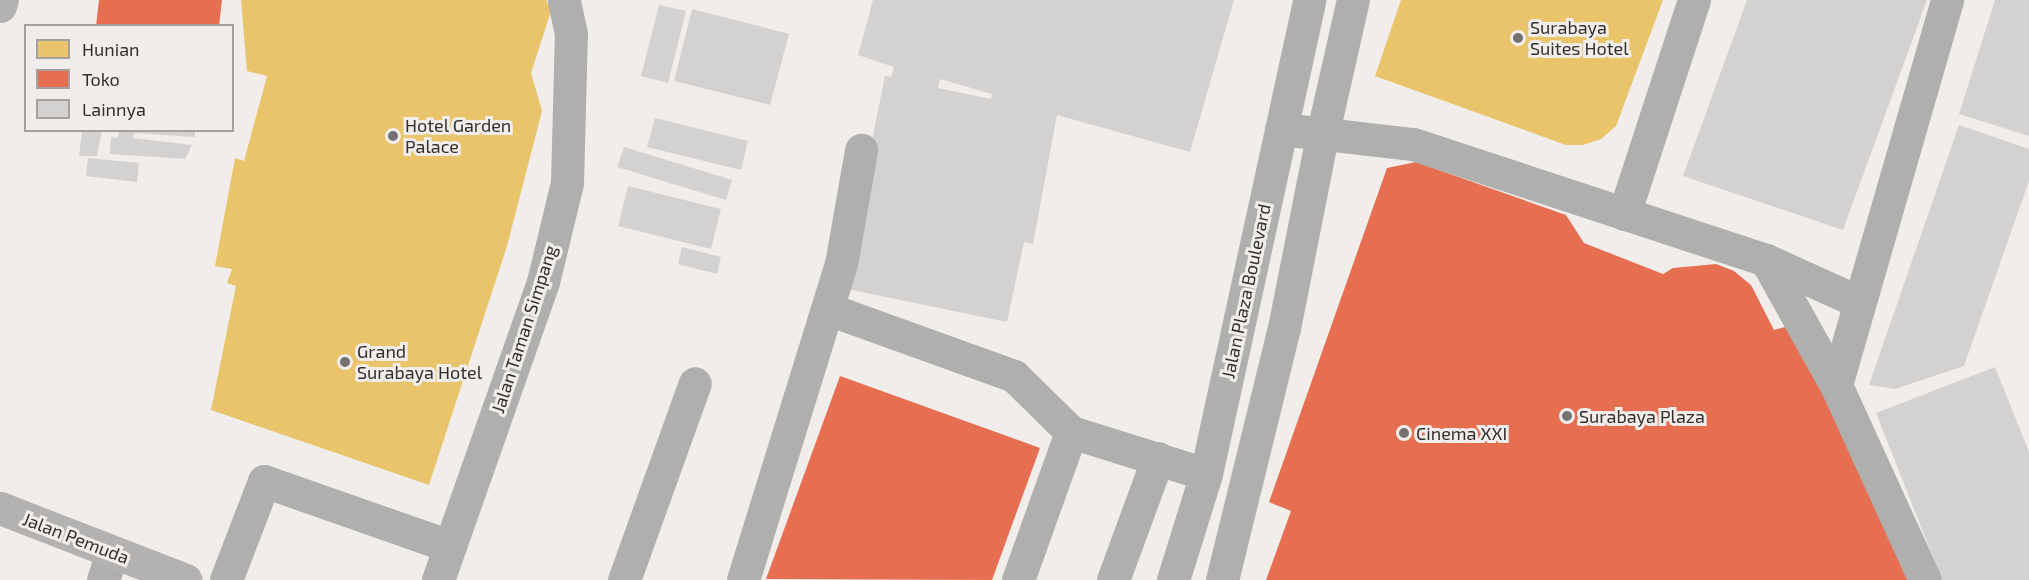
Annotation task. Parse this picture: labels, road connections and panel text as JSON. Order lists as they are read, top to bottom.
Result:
{
  "streets": {
    "main road": ["Jalan Pemuda"],
    "street": ["Jalan Plaza Boulevard", "Jalan Taman Simpang"]
  },
  "places": [
    "Surabaya Suites Hotel",
    "Hotel Garden Palace",
    "Grand Surabaya Hotel",
    "Surabaya Plaza",
    "Cinema XXI"
  ],
  "legend": ["Hunian", "Toko", "Lainnya"]
}
